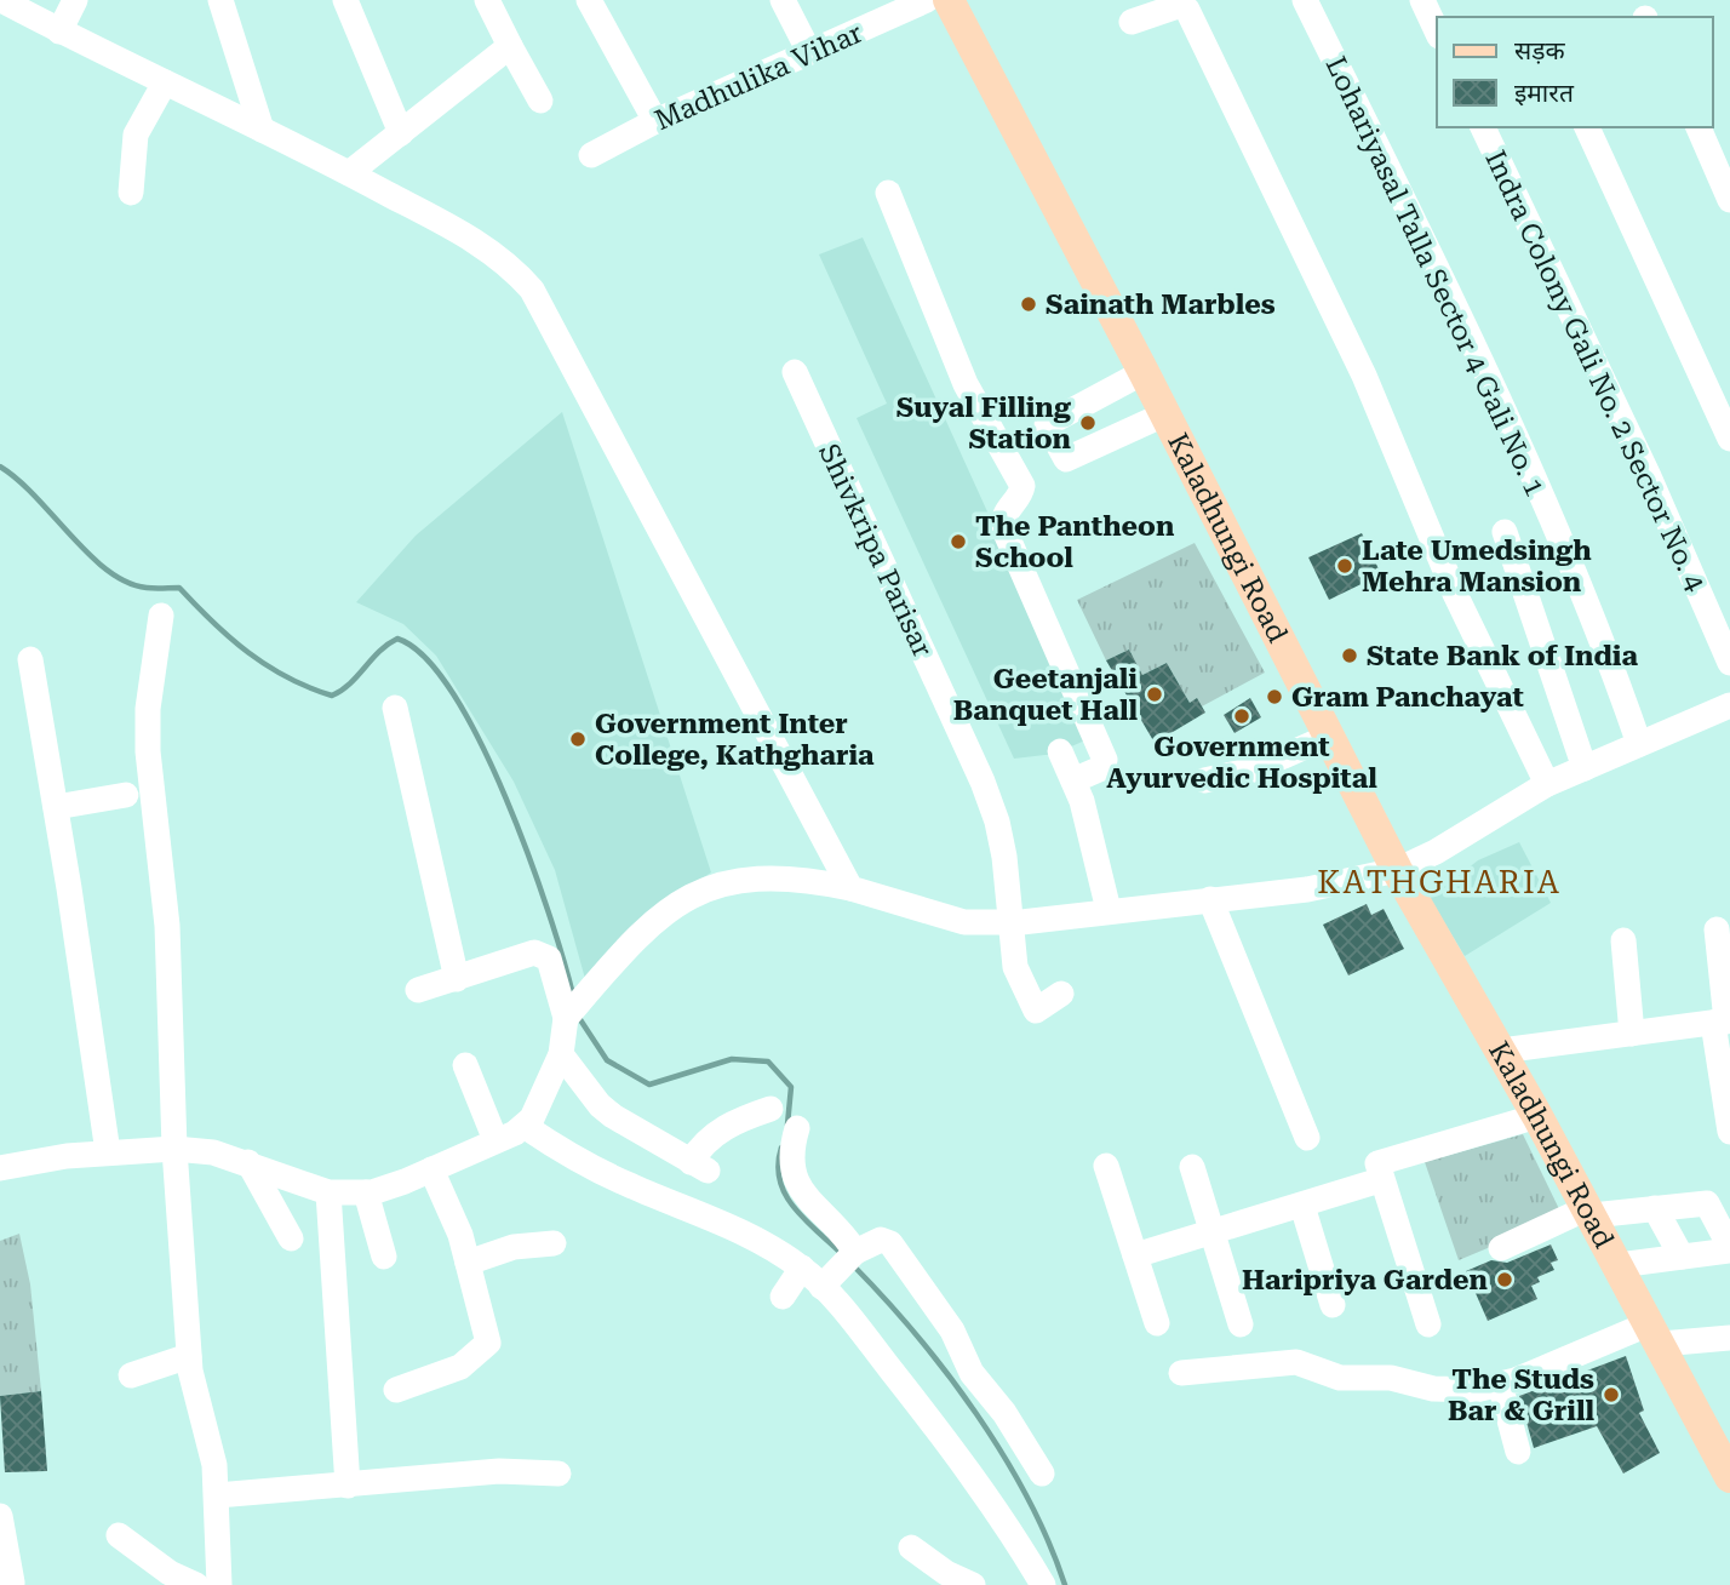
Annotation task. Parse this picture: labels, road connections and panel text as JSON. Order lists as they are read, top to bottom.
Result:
{
  "streets": {
    "main road": ["Kaladhungi Road"],
    "street": [
      "Madhulika Vihar",
      "Lohariyasal Talla Sector 4 Gali No. 1",
      "Indra Colony Gali No. 2 Sector No. 4",
      "Shivkripa Parisar"
    ]
  },
  "districts": ["KATHGHARIA"],
  "places": [
    "Sainath Marbles",
    "Suyal Filling Station",
    "The Pantheon School",
    "Late Umedsingh Mehra Mansion",
    "State Bank of India",
    "Geetanjali Banquet Hall",
    "Gram Panchayat",
    "Government Ayurvedic Hospital",
    "Government Inter College, Kathgharia",
    "Haripriya Garden",
    "The Studs Bar & Grill"
  ],
  "legend": ["सड़क", "इमारत"]
}
